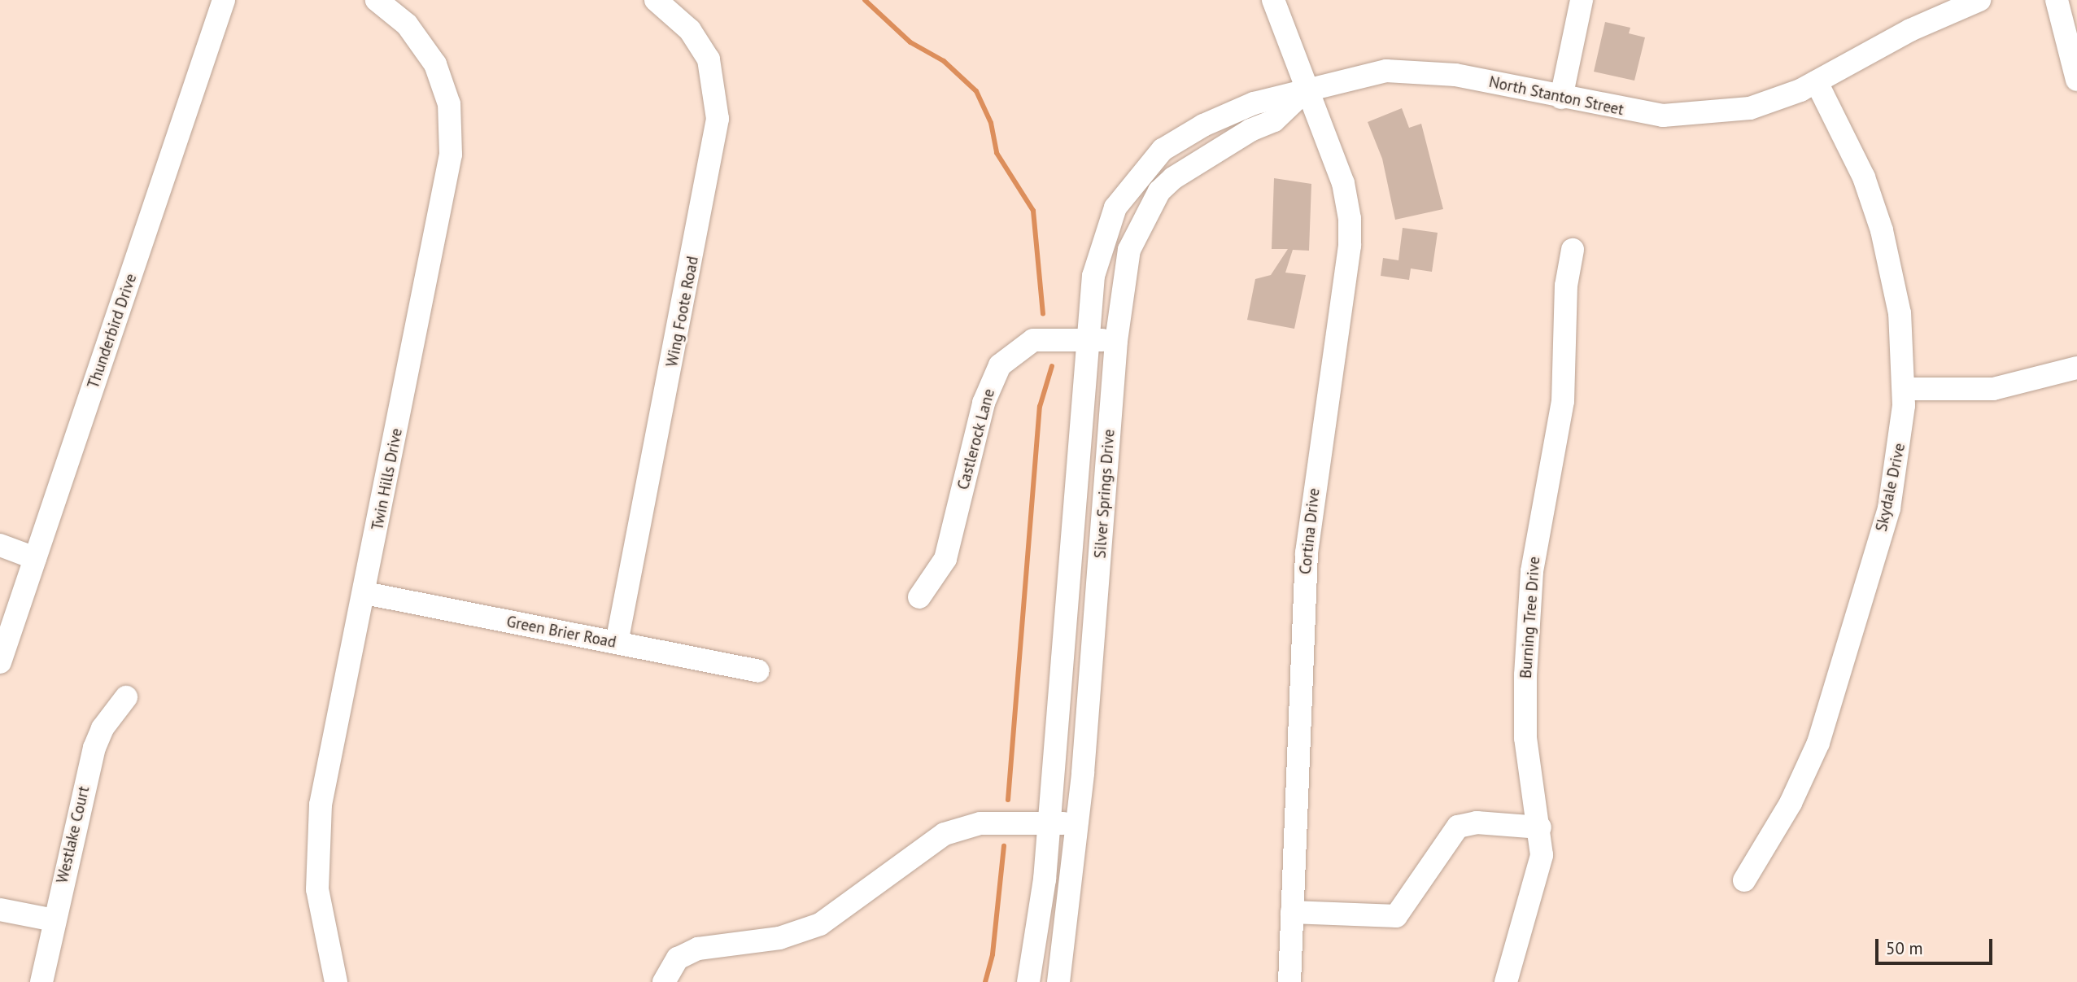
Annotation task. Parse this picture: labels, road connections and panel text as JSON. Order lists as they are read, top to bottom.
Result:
{
  "streets": {
    "street": [
      "North Stanton Street",
      "Wing Foote Road",
      "Thunderbird Drive",
      "Castlerock Lane",
      "Twin Hills Drive",
      "Skydale Drive",
      "Silver Springs Drive",
      "Cortina Drive",
      "Burning Tree Drive",
      "Green Brier Road",
      "Westlake Court"
    ]
  },
  "crossings": [
    ["North Stanton Street", "Skydale Drive"],
    ["North Stanton Street", "Silver Springs Drive"],
    ["North Stanton Street", "Cortina Drive"],
    ["Wing Foote Road", "Green Brier Road"],
    ["Castlerock Lane", "Silver Springs Drive"],
    ["Twin Hills Drive", "Green Brier Road"],
    ["Silver Springs Drive", "Cortina Drive"]
  ],
  "scale_bar": "50 m"
}
